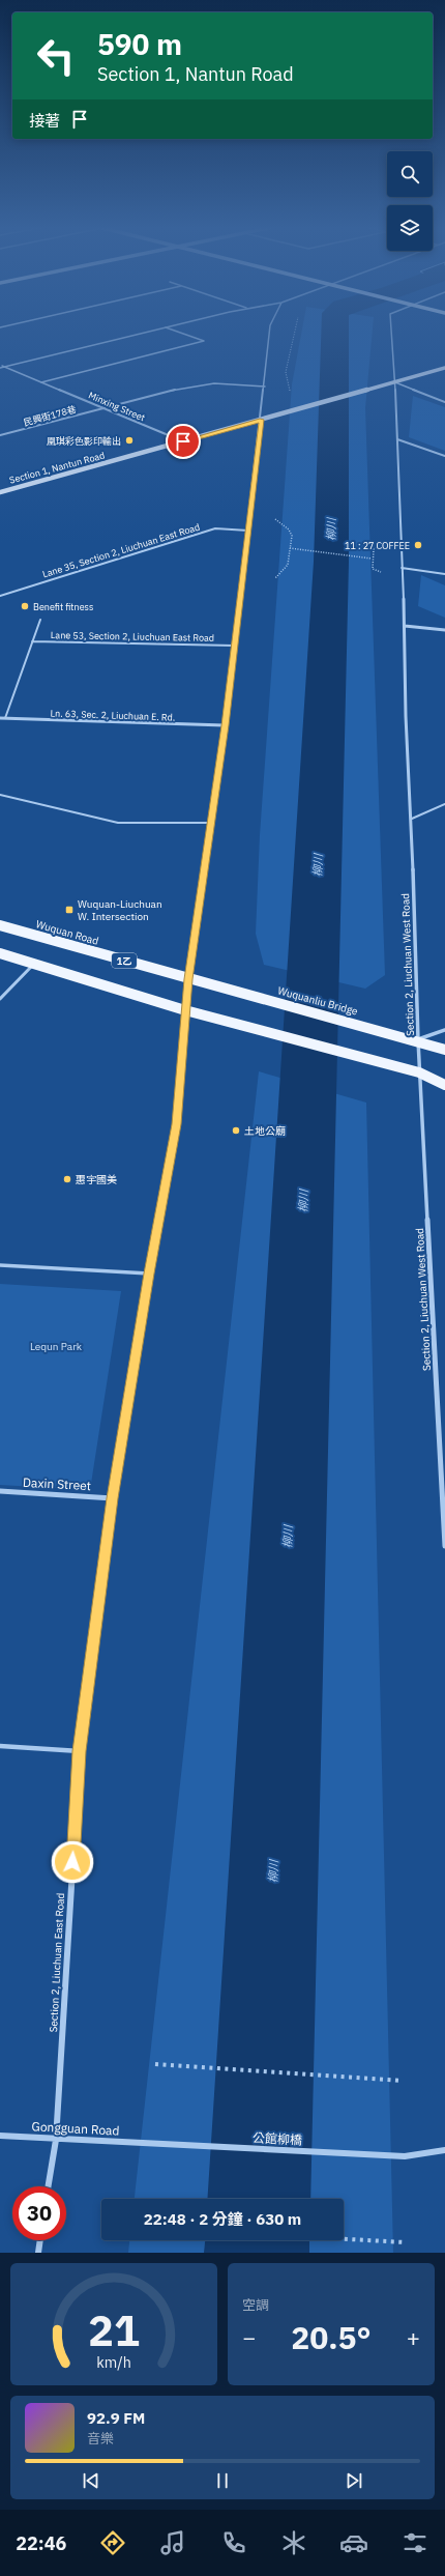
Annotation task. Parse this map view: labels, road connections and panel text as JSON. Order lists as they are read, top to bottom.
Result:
{
  "streets": {
    "main road": ["Wuquan Road", "1乙", "Wuquanliu Bridge"],
    "street": [
      "Minxing Street",
      "民興街178巷",
      "Section 1, Nantun Road",
      "Lane 35, Section 2, Liuchuan East Road",
      "Ln. 63, Sec. 2, Liuchuan E. Rd.",
      "Section 2, Liuchuan West Road",
      "Daxin Street",
      "Section 2, Liuchuan East Road",
      "Gongguan Road",
      "公館柳橋"
    ],
    "lane": ["Lane 53, Section 2, Liuchuan East Road"]
  },
  "crossings": [
    ["Minxing Street", "民興街178巷"],
    ["Minxing Street", "Section 1, Nantun Road"],
    ["民興街178巷", "Section 2, Liuchuan East Road"],
    ["Section 1, Nantun Road", "Section 2, Liuchuan West Road"],
    ["Section 1, Nantun Road", "Section 2, Liuchuan East Road"],
    ["Lane 35, Section 2, Liuchuan East Road", "Section 2, Liuchuan East Road"],
    ["Lane 53, Section 2, Liuchuan East Road", "Section 2, Liuchuan East Road"],
    ["Ln. 63, Sec. 2, Liuchuan E. Rd.", "Section 2, Liuchuan East Road"],
    ["Wuquan Road", "Wuquanliu Bridge"],
    ["Wuquan Road", "Section 2, Liuchuan East Road"],
    ["1乙", "Section 2, Liuchuan West Road"],
    ["1乙", "Wuquanliu Bridge"],
    ["Section 2, Liuchuan West Road", "Wuquanliu Bridge"],
    ["Daxin Street", "Section 2, Liuchuan East Road"],
    ["Section 2, Liuchuan East Road", "Gongguan Road"],
    ["Gongguan Road", "公館柳橋"]
  ],
  "water": ["柳川"],
  "parks": ["Lequn Park"],
  "places": {
    "other": [
      "凰琪彩色影印輸出",
      "11 : 27 COFFEE",
      "Benefit fitness",
      "土地公廟",
      "惠宇國美"
    ],
    "transit": ["Wuquan-Liuchuan W. Intersection"]
  },
  "page": {
    "turn": ["590 m", "Section 1, Nantun Road"],
    "then": "接著",
    "limit": "30",
    "trip": "22:48 · 2 分鐘 · 630 m",
    "tile": "空調",
    "heat": ["−", "20.5°", "+"],
    "song": ["92.9 FM", "音樂"],
    "tabs": "22:46",
    "gauge": ["21", "km/h"]
  }
}
